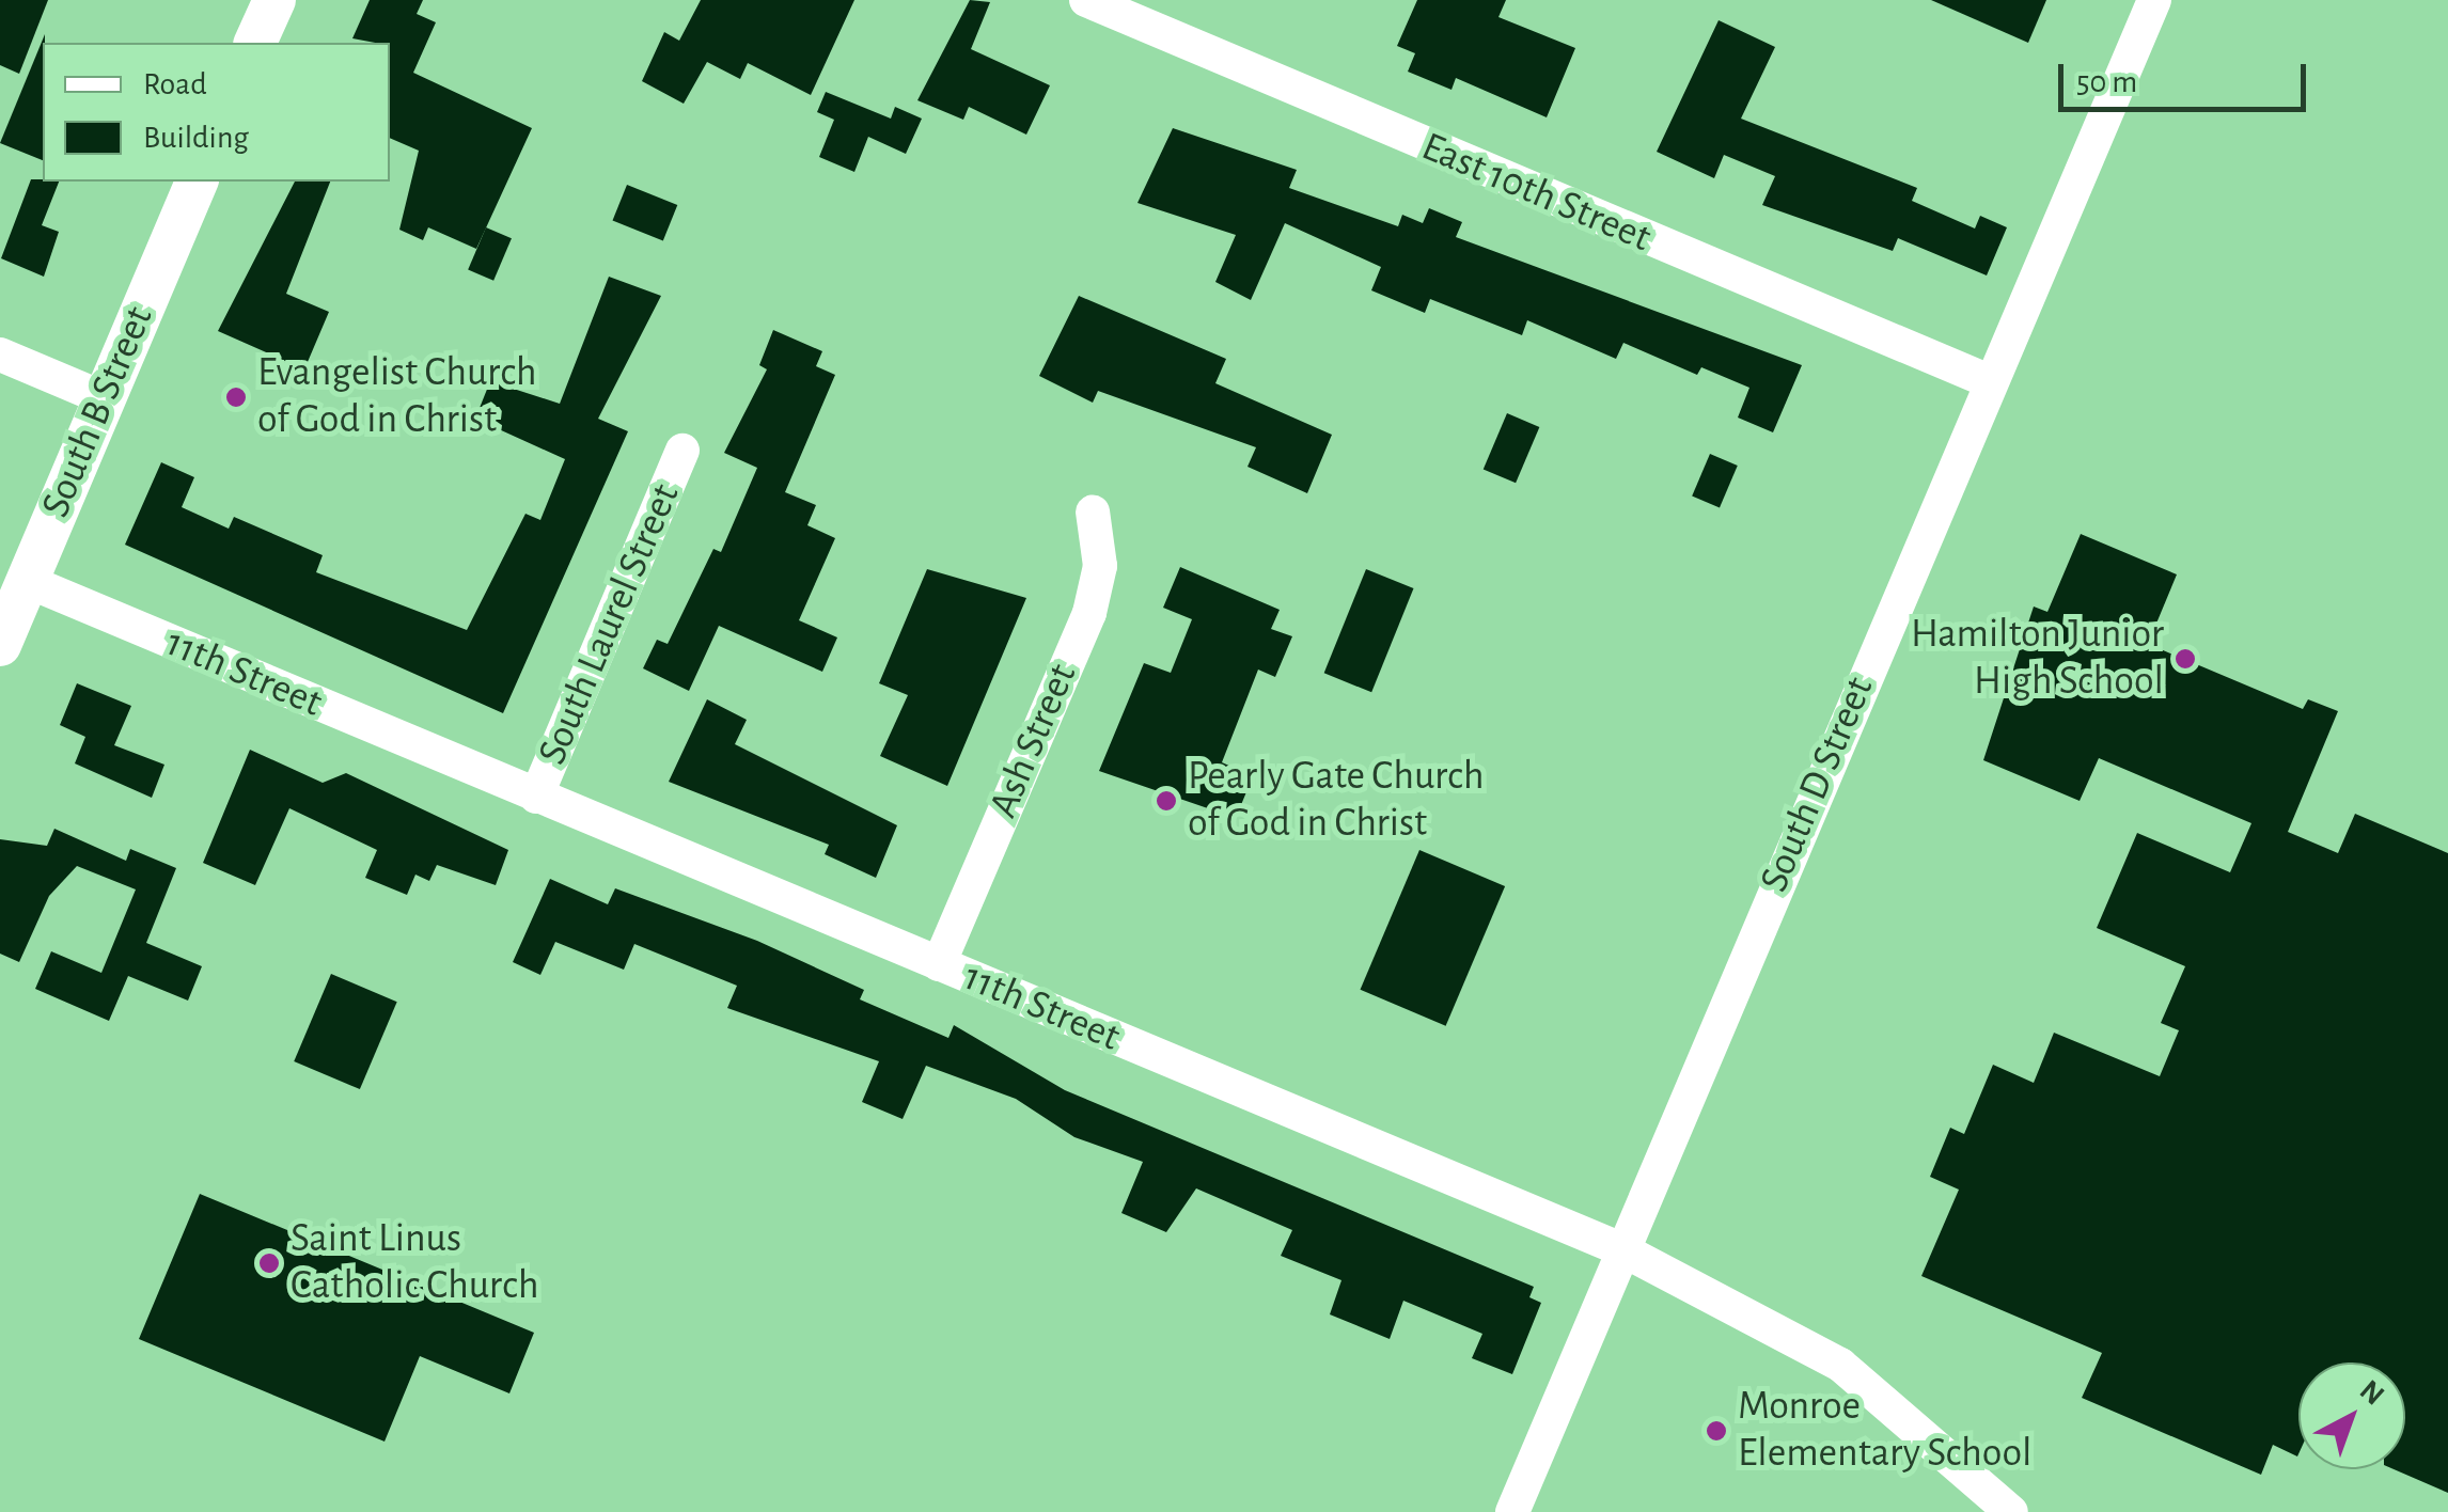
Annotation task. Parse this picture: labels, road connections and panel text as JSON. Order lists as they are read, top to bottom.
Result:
{
  "streets": {
    "street": [
      "East 10th Street",
      "South B Street",
      "South Laurel Street",
      "11th Street",
      "Ash Street",
      "South D Street"
    ]
  },
  "crossings": [
    ["East 10th Street", "South D Street"],
    ["South B Street", "11th Street"],
    ["South Laurel Street", "11th Street"],
    ["11th Street", "Ash Street"],
    ["11th Street", "South D Street"]
  ],
  "places": [
    "Evangelist Church of God in Christ",
    "Hamilton Junior High School",
    "Pearly Gate Church of God in Christ",
    "Saint Linus Catholic Church",
    "Monroe Elementary School"
  ],
  "legend": ["Road", "Building"],
  "scale_bar": "50 m",
  "north": "top right"
}
